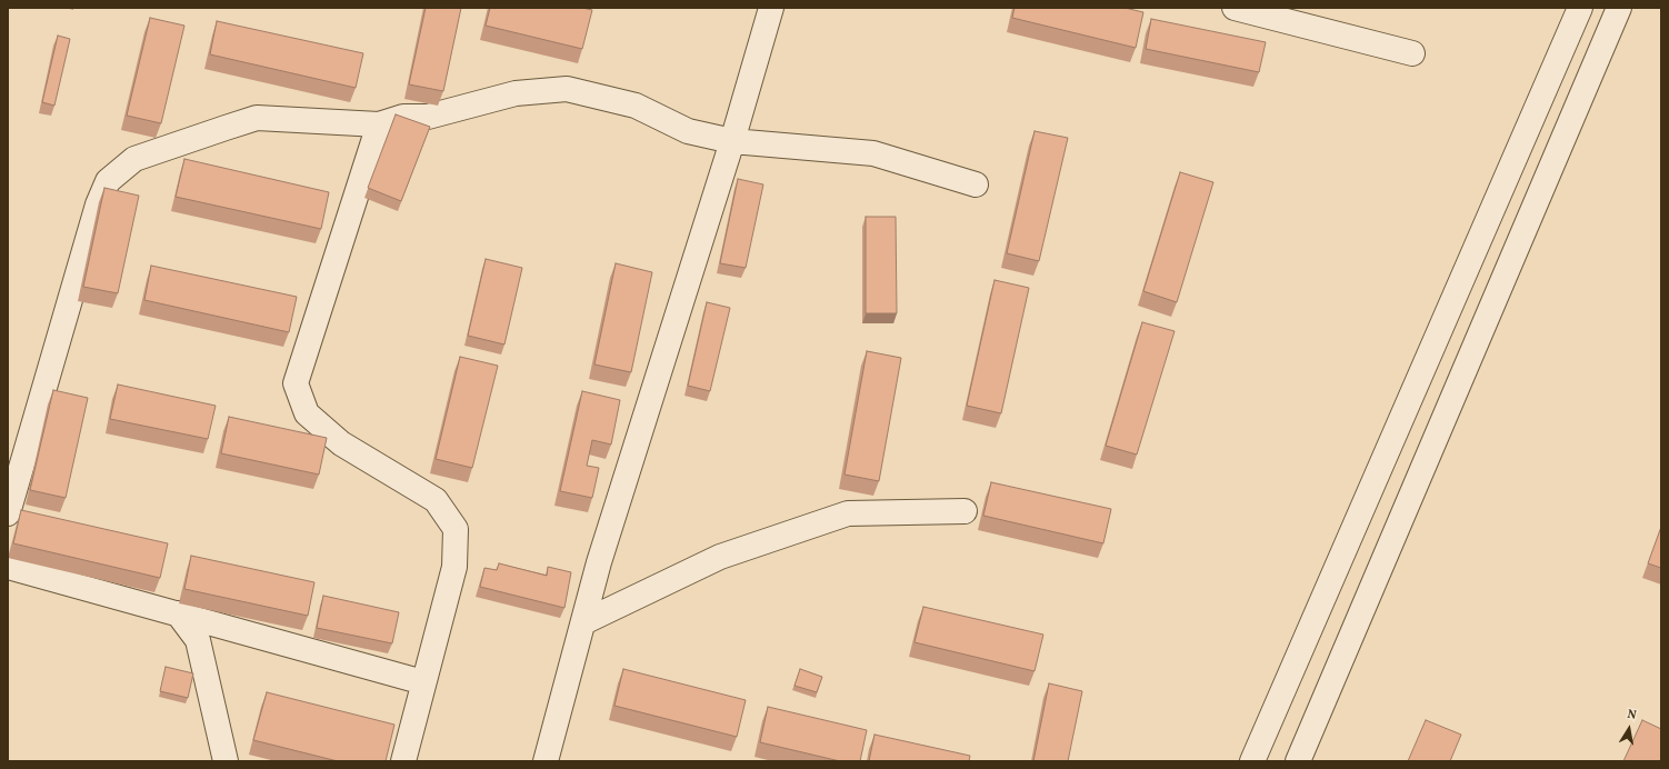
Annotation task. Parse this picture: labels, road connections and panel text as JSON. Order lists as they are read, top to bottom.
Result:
{
  "north": "top"
}
